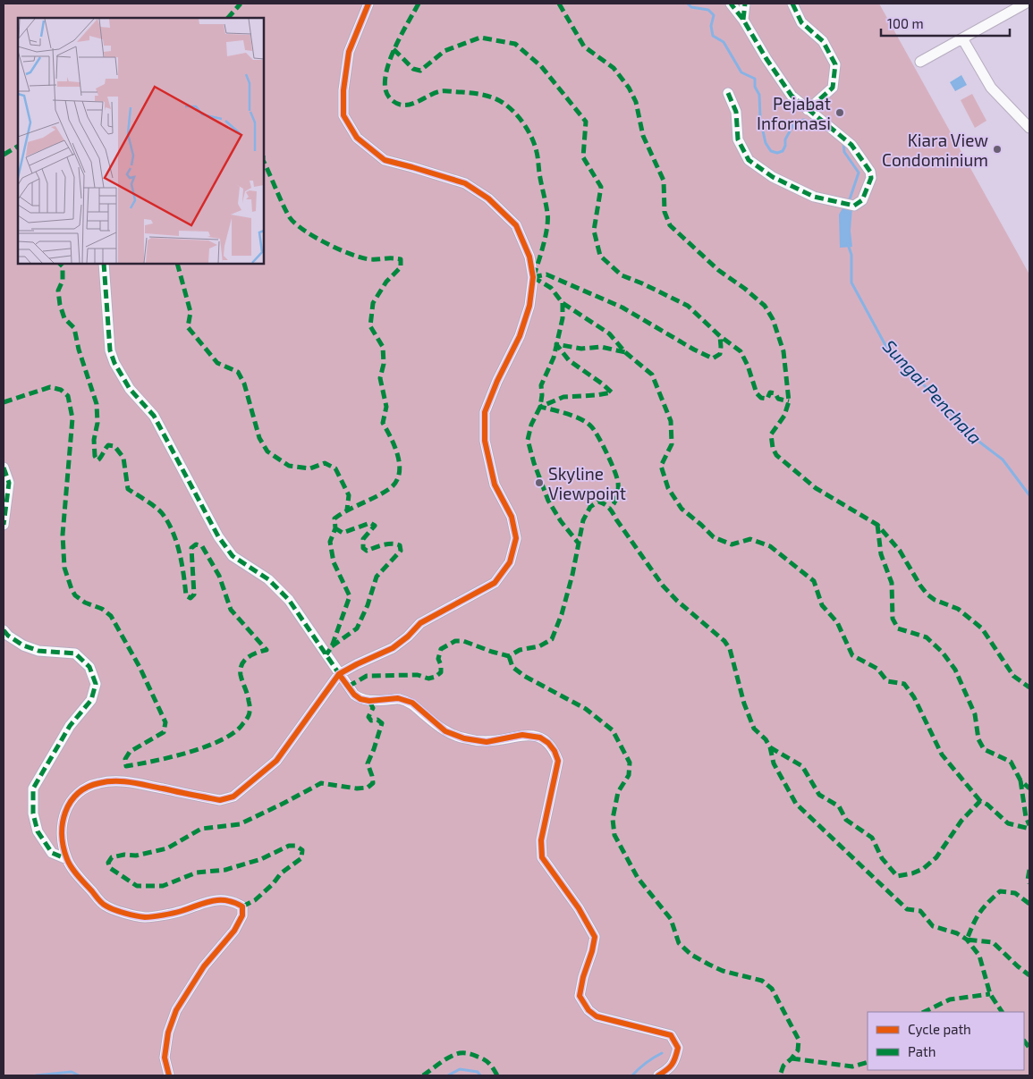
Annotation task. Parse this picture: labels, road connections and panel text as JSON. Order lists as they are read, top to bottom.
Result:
{
  "water": ["Sungai Penchala"],
  "places": ["Pejabat Informasi", "Kiara View Condominium", "Skyline Viewpoint"],
  "legend": ["Cycle path", "Path"],
  "scale_bar": "100 m"
}
